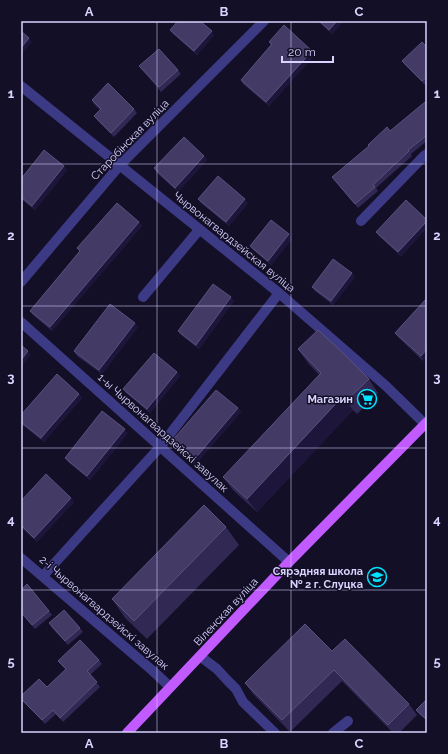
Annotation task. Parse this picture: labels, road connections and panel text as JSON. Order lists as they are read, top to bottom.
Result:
{
  "streets": {
    "main road": ["Віленская вуліца"],
    "street": [
      "Старобінская вуліца",
      "Чырвонагвардзейская вуліца",
      "1-ы Чырвонагвардзейскі завулак",
      "2-і Чырвонагвардзейскі завулак"
    ]
  },
  "crossings": [
    ["Старобінская вуліца", "Чырвонагвардзейская вуліца"],
    ["Чырвонагвардзейская вуліца", "Віленская вуліца"],
    ["1-ы Чырвонагвардзейскі завулак", "Віленская вуліца"],
    ["Віленская вуліца", "2-і Чырвонагвардзейскі завулак"]
  ],
  "places": {
    "supermarket": ["Магазин"],
    "school or university": ["Сярэдняя школа № 2 г. Слуцка"]
  },
  "scale_bar": "20 m",
  "grid": {
    "columns": ["A", "B", "C"],
    "rows": [
      "1",
      "2",
      "3",
      "4",
      "5"
    ]
  }
}
